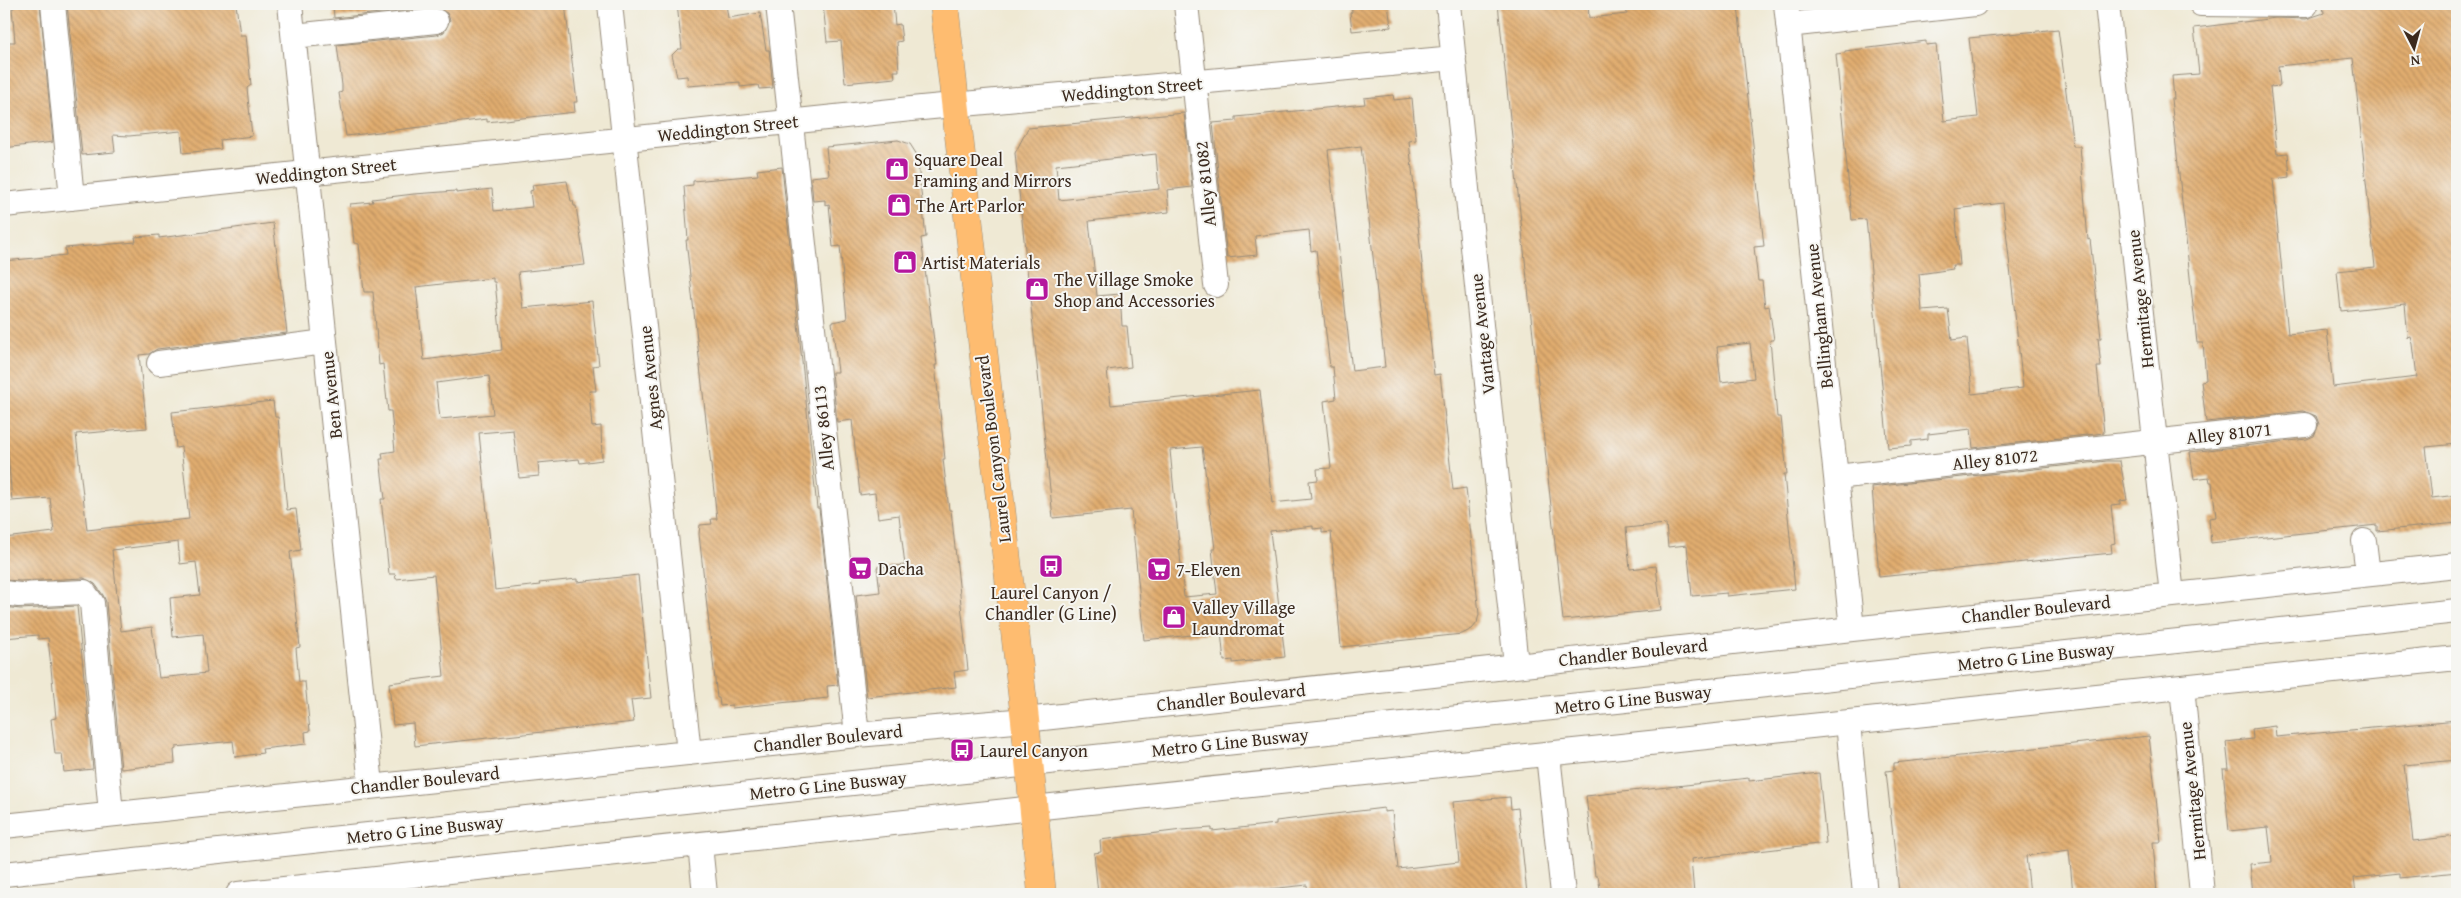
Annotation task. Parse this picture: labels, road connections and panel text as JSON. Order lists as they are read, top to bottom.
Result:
{
  "streets": {
    "main road": ["Laurel Canyon Boulevard"],
    "street": [
      "Weddington Street",
      "Alley 81082",
      "Hermitage Avenue",
      "Bellingham Avenue",
      "Vantage Avenue",
      "Agnes Avenue",
      "Ben Avenue",
      "Alley 86113",
      "Alley 81071",
      "Alley 81072",
      "Chandler Boulevard",
      "Metro G Line Busway"
    ]
  },
  "crossings": [
    ["Weddington Street", "Alley 81082"],
    ["Weddington Street", "Vantage Avenue"],
    ["Weddington Street", "Agnes Avenue"],
    ["Weddington Street", "Ben Avenue"],
    ["Weddington Street", "Alley 86113"],
    ["Weddington Street", "Laurel Canyon Boulevard"],
    ["Hermitage Avenue", "Alley 81071"],
    ["Hermitage Avenue", "Alley 81072"],
    ["Hermitage Avenue", "Chandler Boulevard"],
    ["Bellingham Avenue", "Alley 81072"],
    ["Bellingham Avenue", "Chandler Boulevard"],
    ["Vantage Avenue", "Chandler Boulevard"],
    ["Agnes Avenue", "Chandler Boulevard"],
    ["Ben Avenue", "Chandler Boulevard"],
    ["Alley 86113", "Chandler Boulevard"],
    ["Alley 81071", "Alley 81072"],
    ["Laurel Canyon Boulevard", "Chandler Boulevard"],
    ["Laurel Canyon Boulevard", "Metro G Line Busway"]
  ],
  "places": {
    "shop": [
      "Square Deal Framing and Mirrors",
      "The Art Parlor",
      "Artist Materials",
      "The Village Smoke Shop and Accessories",
      "Valley Village Laundromat"
    ],
    "bus stop": ["Laurel Canyon / Chandler (G Line)", "Laurel Canyon"],
    "supermarket": ["Dacha", "7-Eleven"]
  },
  "north": "bottom"
}
